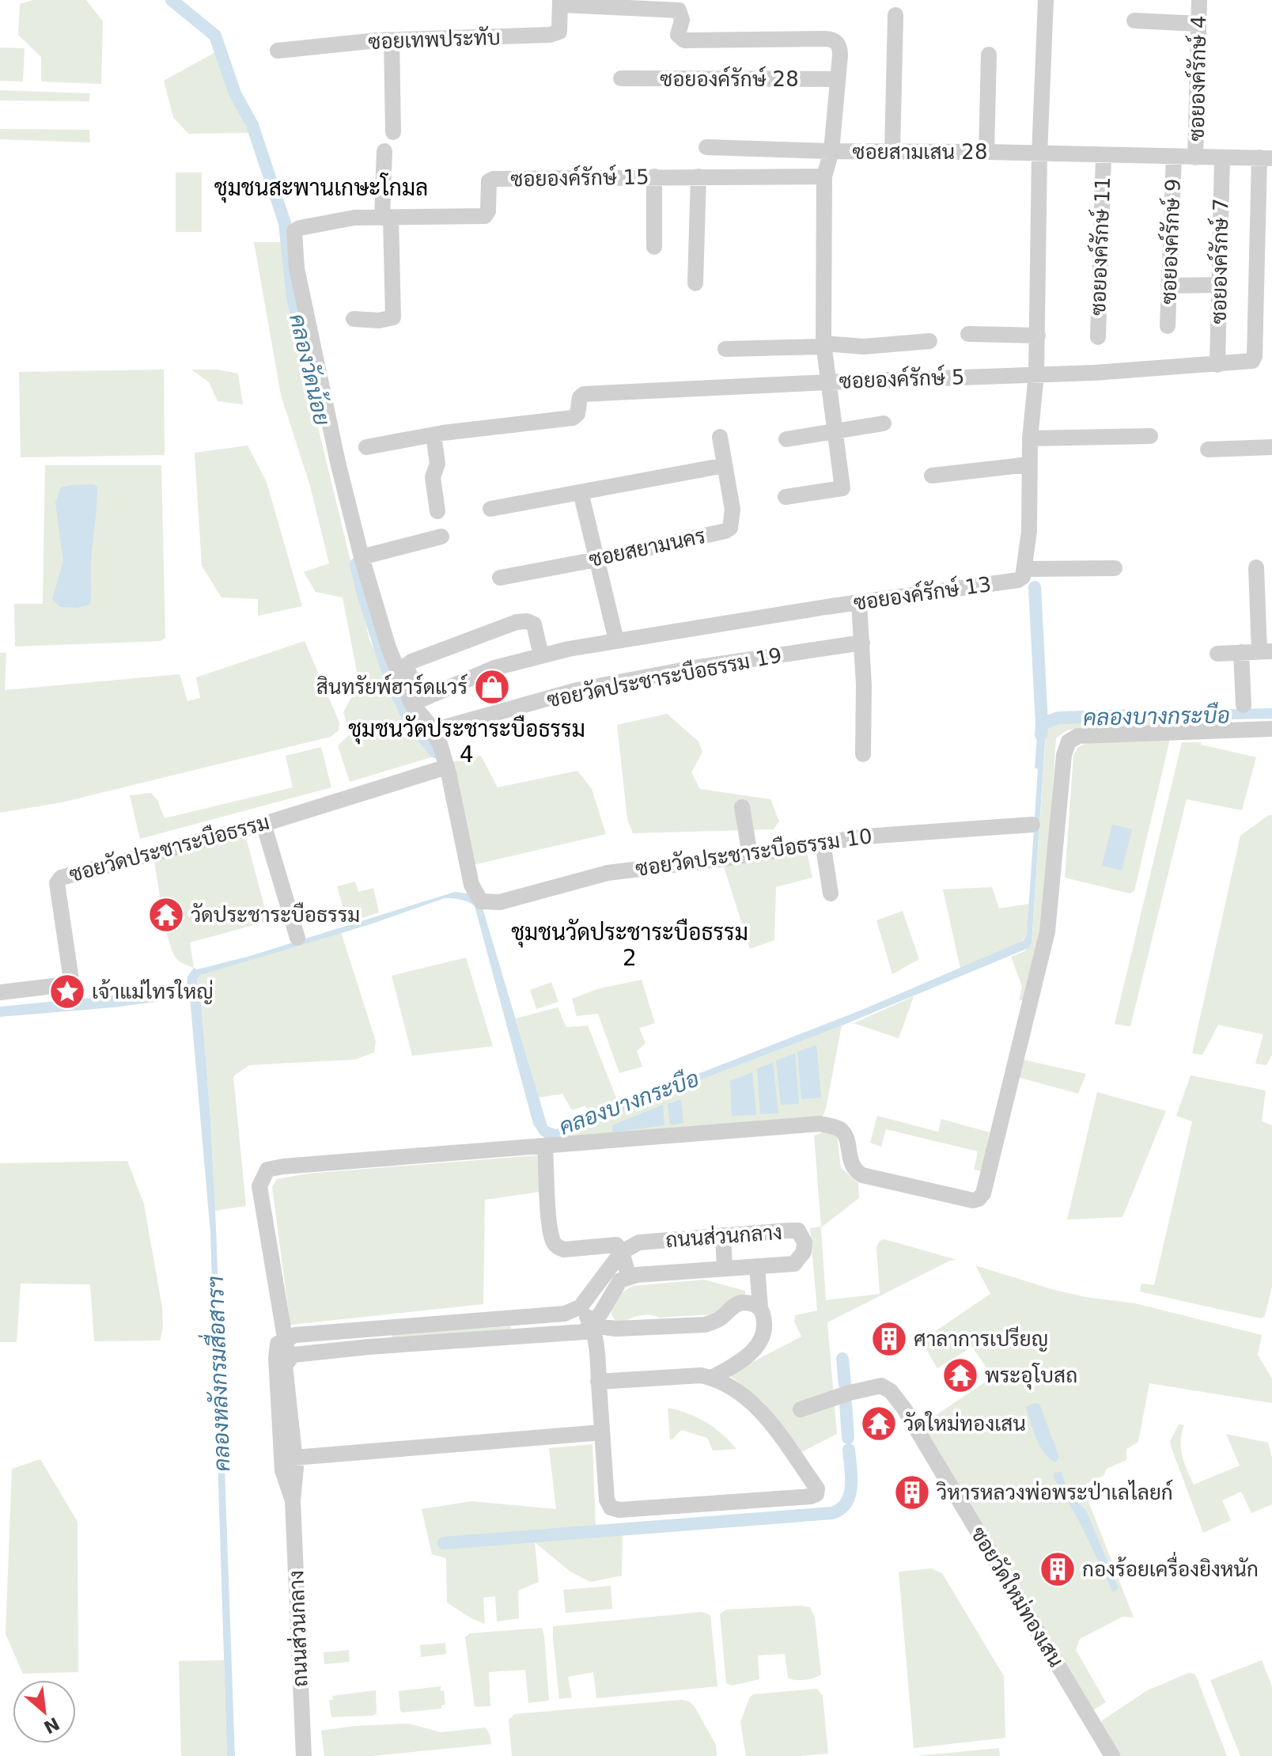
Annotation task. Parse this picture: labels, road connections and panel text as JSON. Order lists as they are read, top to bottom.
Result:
{
  "streets": {
    "street": [
      "ซอยเทพประทับ",
      "ซอยองค์รักษ์ 4",
      "ซอยองค์รักษ์ 28",
      "ซอยสามเสน 28",
      "ซอยองค์รักษ์ 15",
      "ซอยองค์รักษ์ 9",
      "ซอยองค์รักษ์ 11",
      "ซอยองค์รักษ์ 7",
      "ซอยองค์รักษ์ 5",
      "ซอยสยามนคร",
      "ซอยองค์รักษ์ 13",
      "ซอยวัดประชาระบือธรรม 19",
      "ซอยวัดประชาระบือธรรม",
      "ซอยวัดประชาระบือธรรม 10",
      "ถนนส่วนกลาง",
      "ซอยวัดใหม่ทองเสน"
    ]
  },
  "crossings": [
    ["ซอยเทพประทับ", "ซอยองค์รักษ์ 28"],
    ["ซอยองค์รักษ์ 4", "ซอยสามเสน 28"],
    ["ซอยองค์รักษ์ 28", "ซอยสามเสน 28"],
    ["ซอยสามเสน 28", "ซอยองค์รักษ์ 15"],
    ["ซอยสามเสน 28", "ซอยองค์รักษ์ 9"],
    ["ซอยสามเสน 28", "ซอยองค์รักษ์ 11"],
    ["ซอยสามเสน 28", "ซอยองค์รักษ์ 7"],
    ["ซอยสามเสน 28", "ซอยองค์รักษ์ 5"],
    ["ซอยองค์รักษ์ 7", "ซอยองค์รักษ์ 5"],
    ["ซอยวัดประชาระบือธรรม", "ซอยวัดประชาระบือธรรม 10"]
  ],
  "districts": ["ชุมชนสะพานเกษะโกมล", "ชุมชนวัดประชาระบือธรรม 4", "ชุมชนวัดประชาระบือธรรม 2"],
  "water": ["คลองวัดน้อย", "คลองบางกระบือ", "คลองหลังกรมสื่อสารฯ"],
  "places": {
    "shop": ["สินทรัยพ์ฮาร์ดแวร์"],
    "temple": ["วัดประชาระบือธรรม", "พระอุโบสถ", "วัดใหม่ทองเสน"],
    "place": ["เจ้าแม่ไทรใหญ่"],
    "building": ["ศาลาการเปรียญ", "วิหารหลวงพ่อพระป่าเลไลยก์", "กองร้อยเครื่องยิงหนัก"]
  },
  "north": "bottom right"
}
